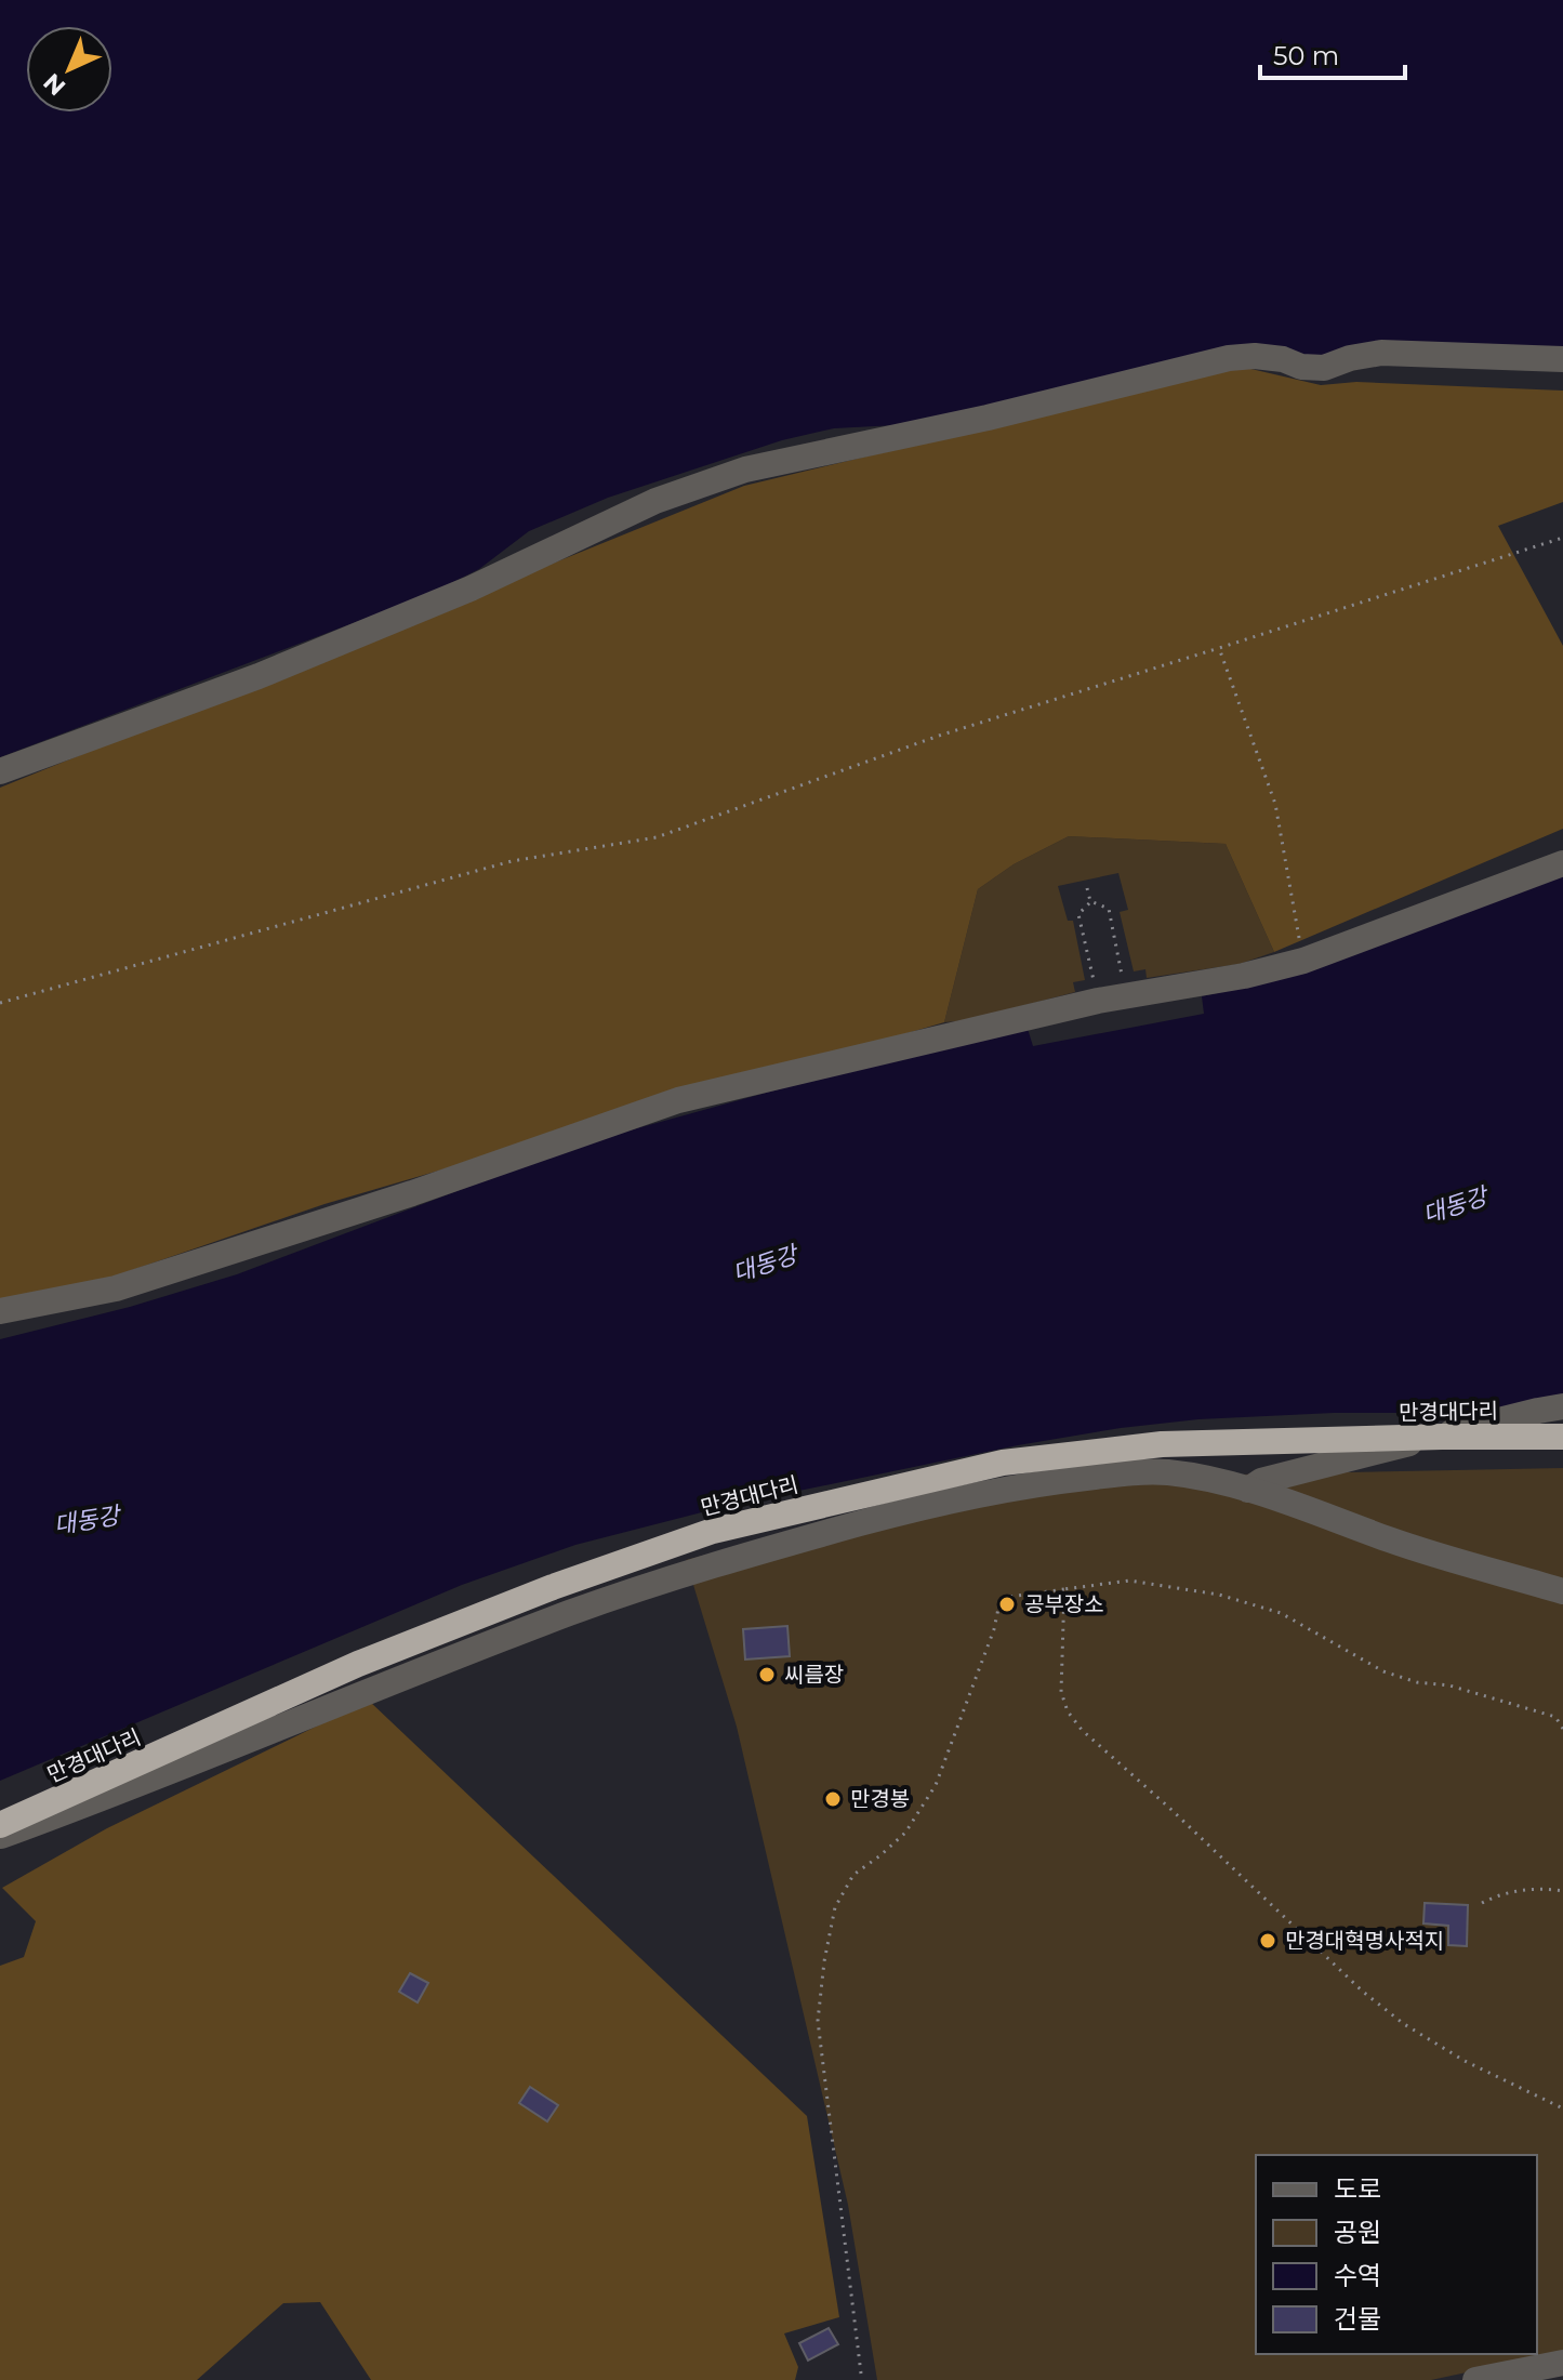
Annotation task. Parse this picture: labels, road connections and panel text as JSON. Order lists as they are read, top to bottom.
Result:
{
  "streets": {
    "highway": ["만경대다리"]
  },
  "water": ["대동강"],
  "places": [
    "공부장소",
    "씨름장",
    "만경봉",
    "만경대혁명사적지"
  ],
  "legend": [
    "도로",
    "공원",
    "수역",
    "건물"
  ],
  "scale_bar": "50 m",
  "north": "bottom left"
}
